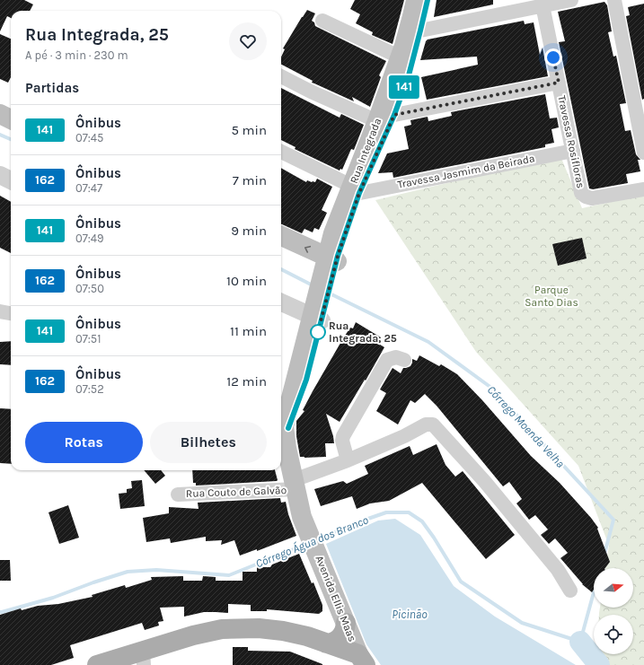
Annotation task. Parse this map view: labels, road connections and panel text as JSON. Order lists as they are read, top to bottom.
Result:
{
  "streets": {
    "main road": ["Rua Integrada", "Avenida Ellis Maas"],
    "street": ["Travessa Rosifloras", "Travessa Jasmim da Beirada", "Rua Couto de Galvão"]
  },
  "crossings": [
    ["Travessa Rosifloras", "Travessa Jasmim da Beirada"],
    ["Rua Integrada", "Travessa Jasmim da Beirada"],
    ["Rua Integrada", "Avenida Ellis Maas"],
    ["Rua Couto de Galvão", "Avenida Ellis Maas"]
  ],
  "water": ["Córrego Moenda Velha", "Córrego Água dos Branco", "Picinão"],
  "parks": ["Parque Santo Dias"],
  "places": ["Rua Integrada, 25"],
  "lines": ["bus line 141"],
  "north": "right",
  "page": {
    "on_map": "141",
    "heading": [
      ["Rua Integrada, 25", "A pé · 3 min · 230 m"],
      "Partidas"
    ],
    "list": [
      {
        "mark": "141",
        "name": "Ônibus",
        "note": "07:45",
        "value": "5 min"
      },
      {
        "mark": "162",
        "name": "Ônibus",
        "note": "07:47",
        "value": "7 min"
      },
      {
        "mark": "141",
        "name": "Ônibus",
        "note": "07:49",
        "value": "9 min"
      },
      {
        "mark": "162",
        "name": "Ônibus",
        "note": "07:50",
        "value": "10 min"
      },
      {
        "mark": "141",
        "name": "Ônibus",
        "note": "07:51",
        "value": "11 min"
      },
      {
        "mark": "162",
        "name": "Ônibus",
        "note": "07:52",
        "value": "12 min"
      }
    ],
    "buttons": ["Rotas", "Bilhetes"]
  }
}
